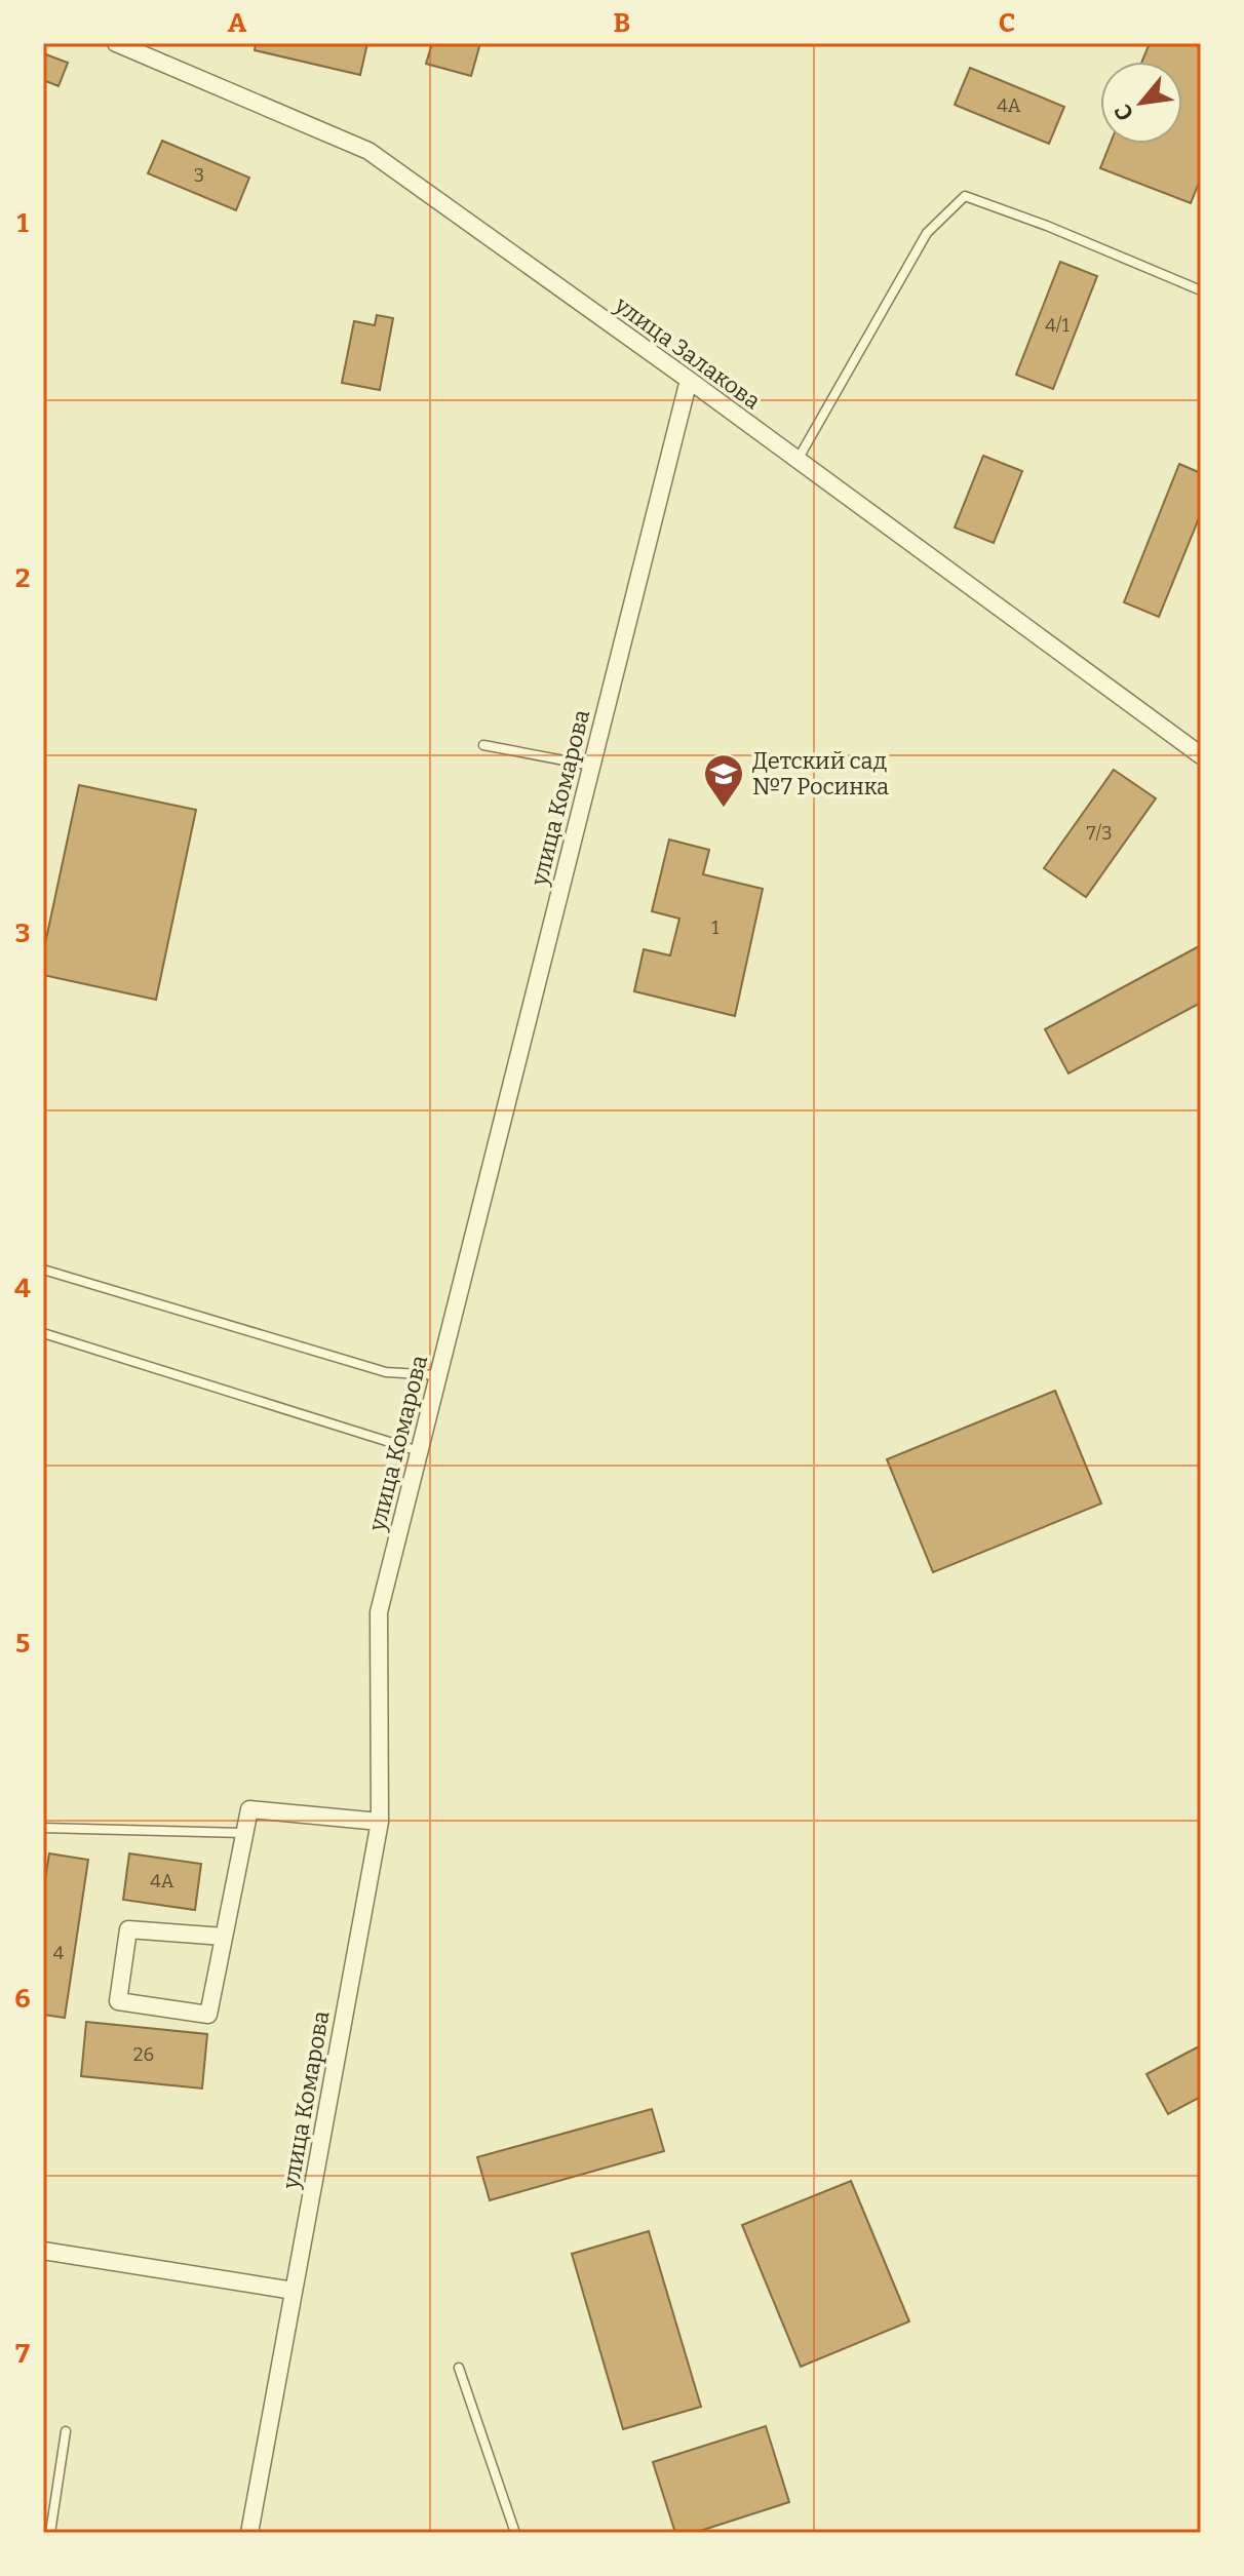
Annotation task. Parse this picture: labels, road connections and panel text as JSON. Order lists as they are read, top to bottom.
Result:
{
  "streets": {
    "street": ["улица Залакова", "улица Комарова"]
  },
  "crossings": [
    ["улица Залакова", "улица Комарова"]
  ],
  "places": {
    "school or university": ["Детский сад №7 Росинка"]
  },
  "house_numbers": [
    "4А",
    "3",
    "4/1",
    "7/3",
    "1",
    "4А",
    "4",
    "26"
  ],
  "north": "bottom left",
  "grid": {
    "columns": ["A", "B", "C"],
    "rows": [
      "1",
      "2",
      "3",
      "4",
      "5",
      "6",
      "7"
    ]
  }
}
